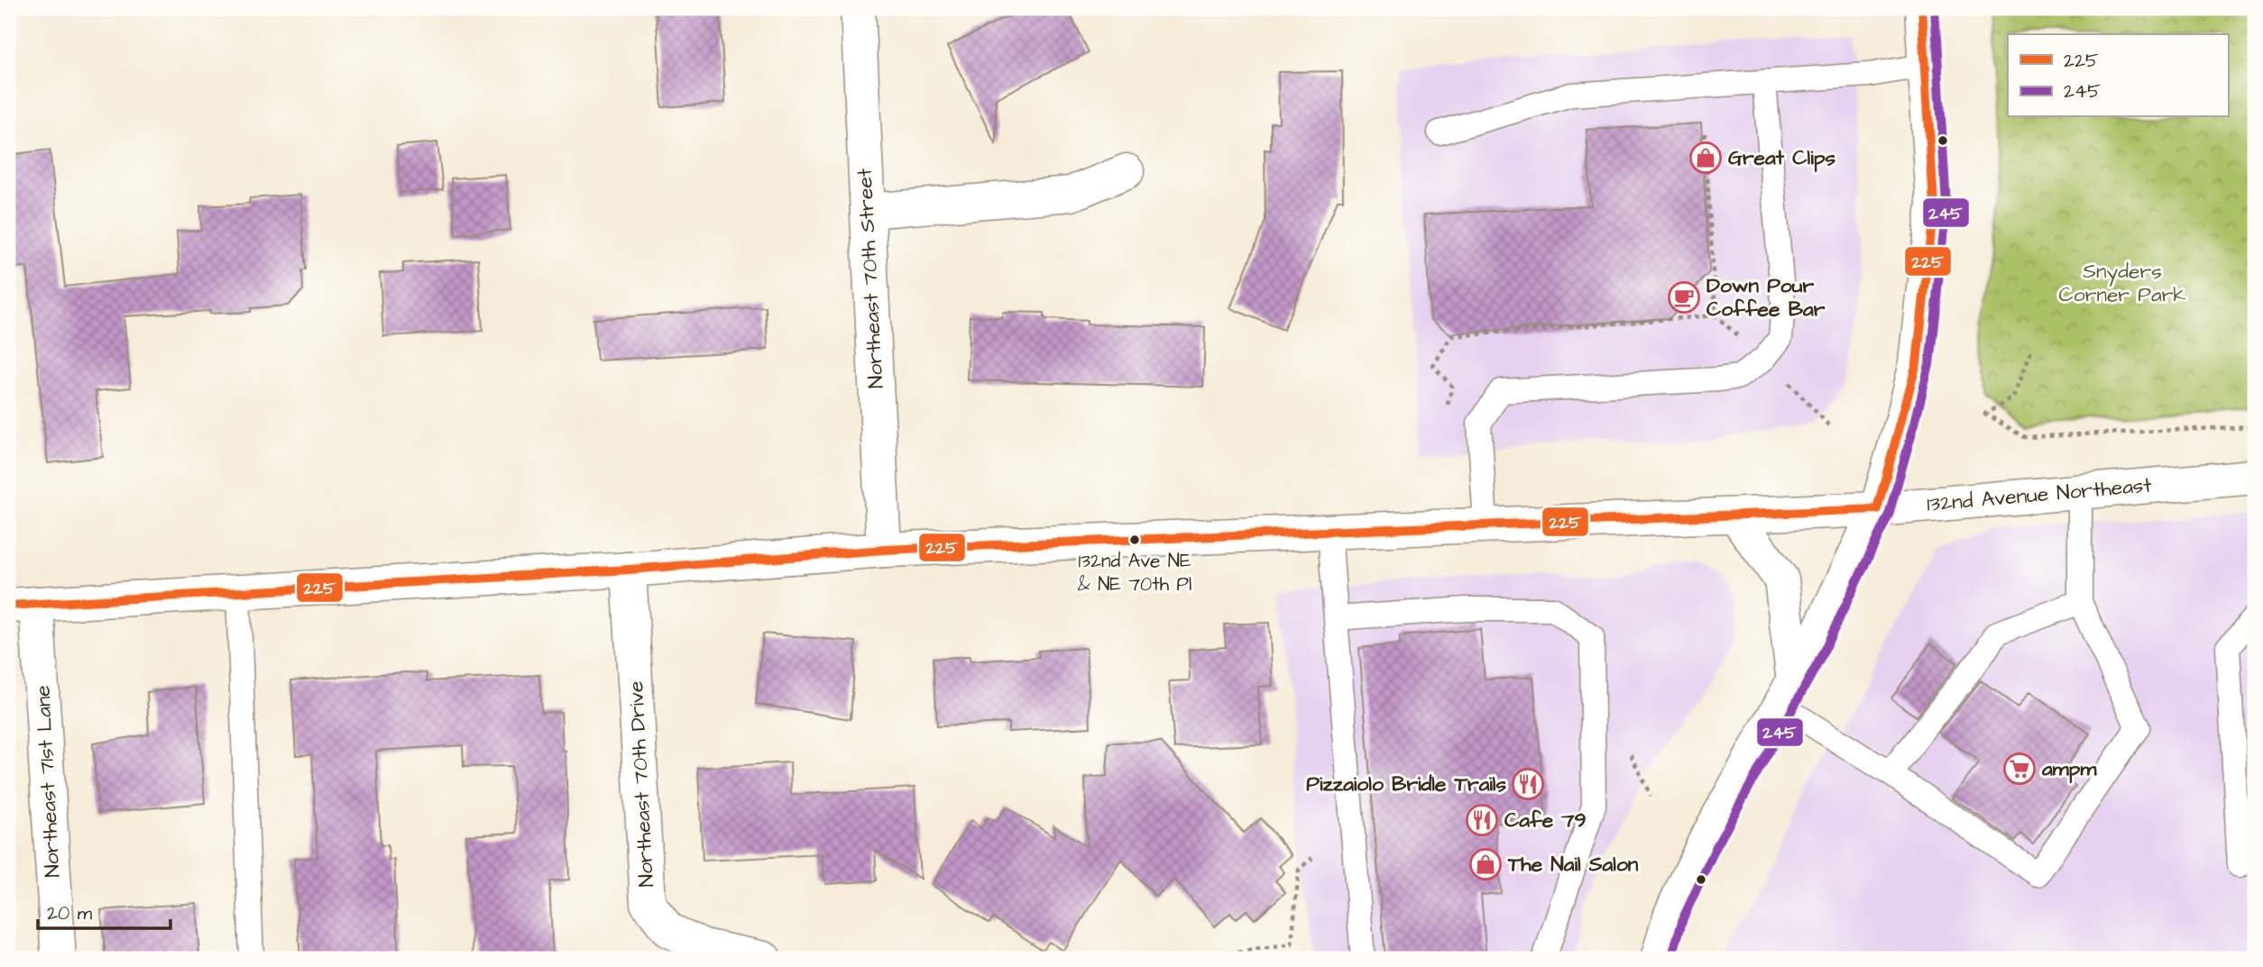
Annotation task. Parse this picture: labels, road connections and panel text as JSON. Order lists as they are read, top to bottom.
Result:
{
  "streets": {
    "main road": [
      "Northeast 70th Street",
      "132nd Avenue Northeast",
      "Northeast 71st Lane",
      "Northeast 70th Drive"
    ]
  },
  "crossings": [
    ["Northeast 70th Street", "132nd Avenue Northeast"],
    ["132nd Avenue Northeast", "Northeast 71st Lane"],
    ["132nd Avenue Northeast", "Northeast 70th Drive"]
  ],
  "parks": ["Snyders Corner Park"],
  "places": {
    "shop": ["Great Clips", "The Nail Salon"],
    "cafe": ["Down Pour Coffee Bar"],
    "other": ["132nd Ave NE & NE 70th Pl"],
    "supermarket": ["ampm"],
    "restaurant": ["Pizzaiolo Bridle Trails", "Cafe 79"]
  },
  "lines": ["transit line 225", "transit line 245"],
  "legend": ["225", "245"],
  "scale_bar": "20 m"
}
